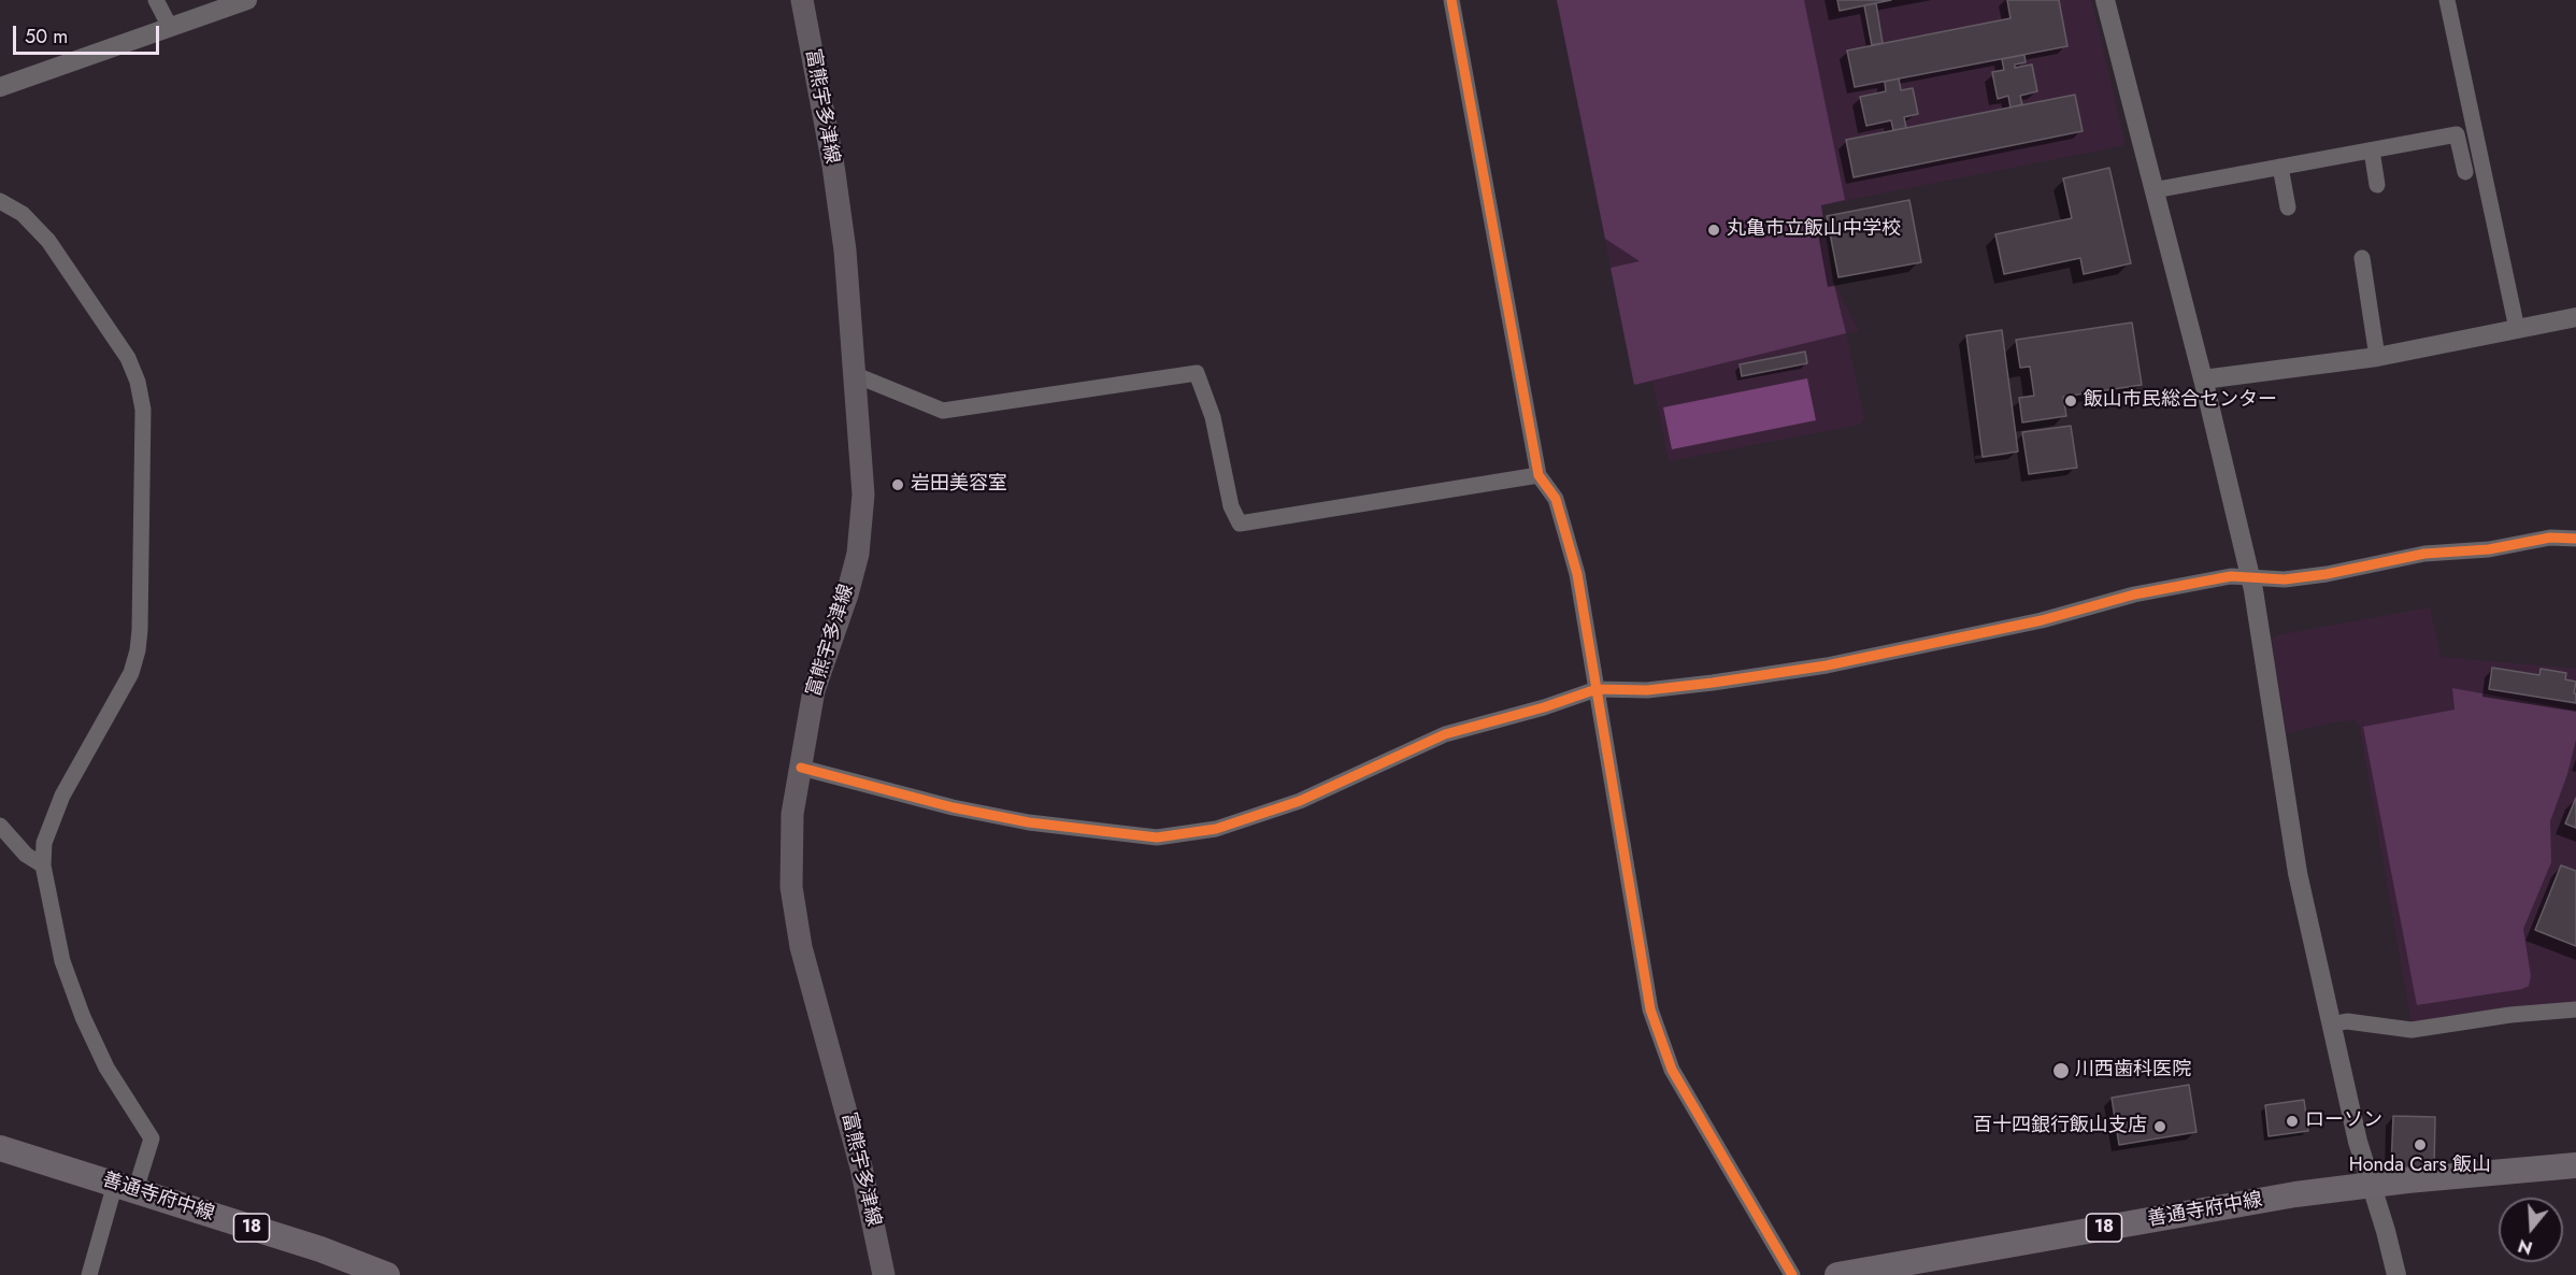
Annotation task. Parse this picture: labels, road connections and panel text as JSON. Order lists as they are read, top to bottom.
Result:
{
  "streets": {
    "main road": ["富熊宇多津線", "善通寺府中線", "18"]
  },
  "places": [
    "丸亀市立飯山中学校",
    "飯山市民総合センター",
    "岩田美容室",
    "川西歯科医院",
    "ローソン",
    "百十四銀行飯山支店",
    "Honda Cars 飯山"
  ],
  "scale_bar": "50 m",
  "north": "bottom"
}
